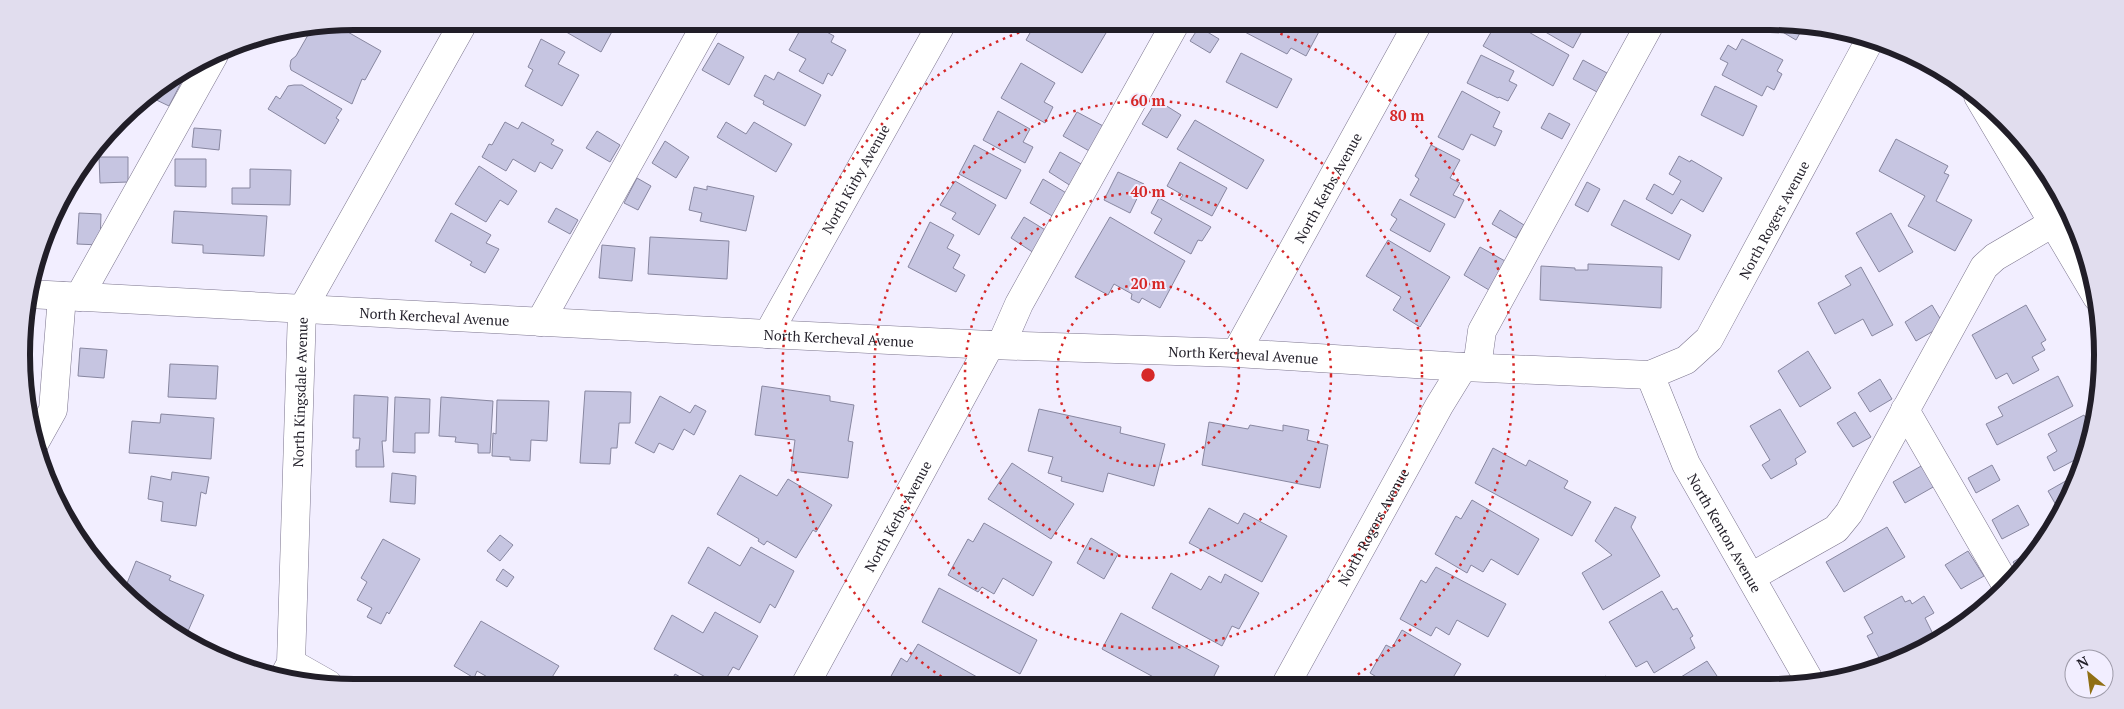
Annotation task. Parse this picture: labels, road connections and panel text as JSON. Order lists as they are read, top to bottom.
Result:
{
  "streets": {
    "street": [
      "North Kirby Avenue",
      "North Kerbs Avenue",
      "North Rogers Avenue",
      "North Kercheval Avenue",
      "North Kingsdale Avenue",
      "North Kenton Avenue"
    ]
  },
  "crossings": [
    ["North Kirby Avenue", "North Kercheval Avenue"],
    ["North Kerbs Avenue", "North Kercheval Avenue"],
    ["North Rogers Avenue", "North Kercheval Avenue"],
    ["North Rogers Avenue", "North Kenton Avenue"],
    ["North Kercheval Avenue", "North Kingsdale Avenue"],
    ["North Kercheval Avenue", "North Kenton Avenue"]
  ],
  "north": "top left",
  "rings": [
    "60 m",
    "80 m",
    "40 m",
    "20 m"
  ]
}
